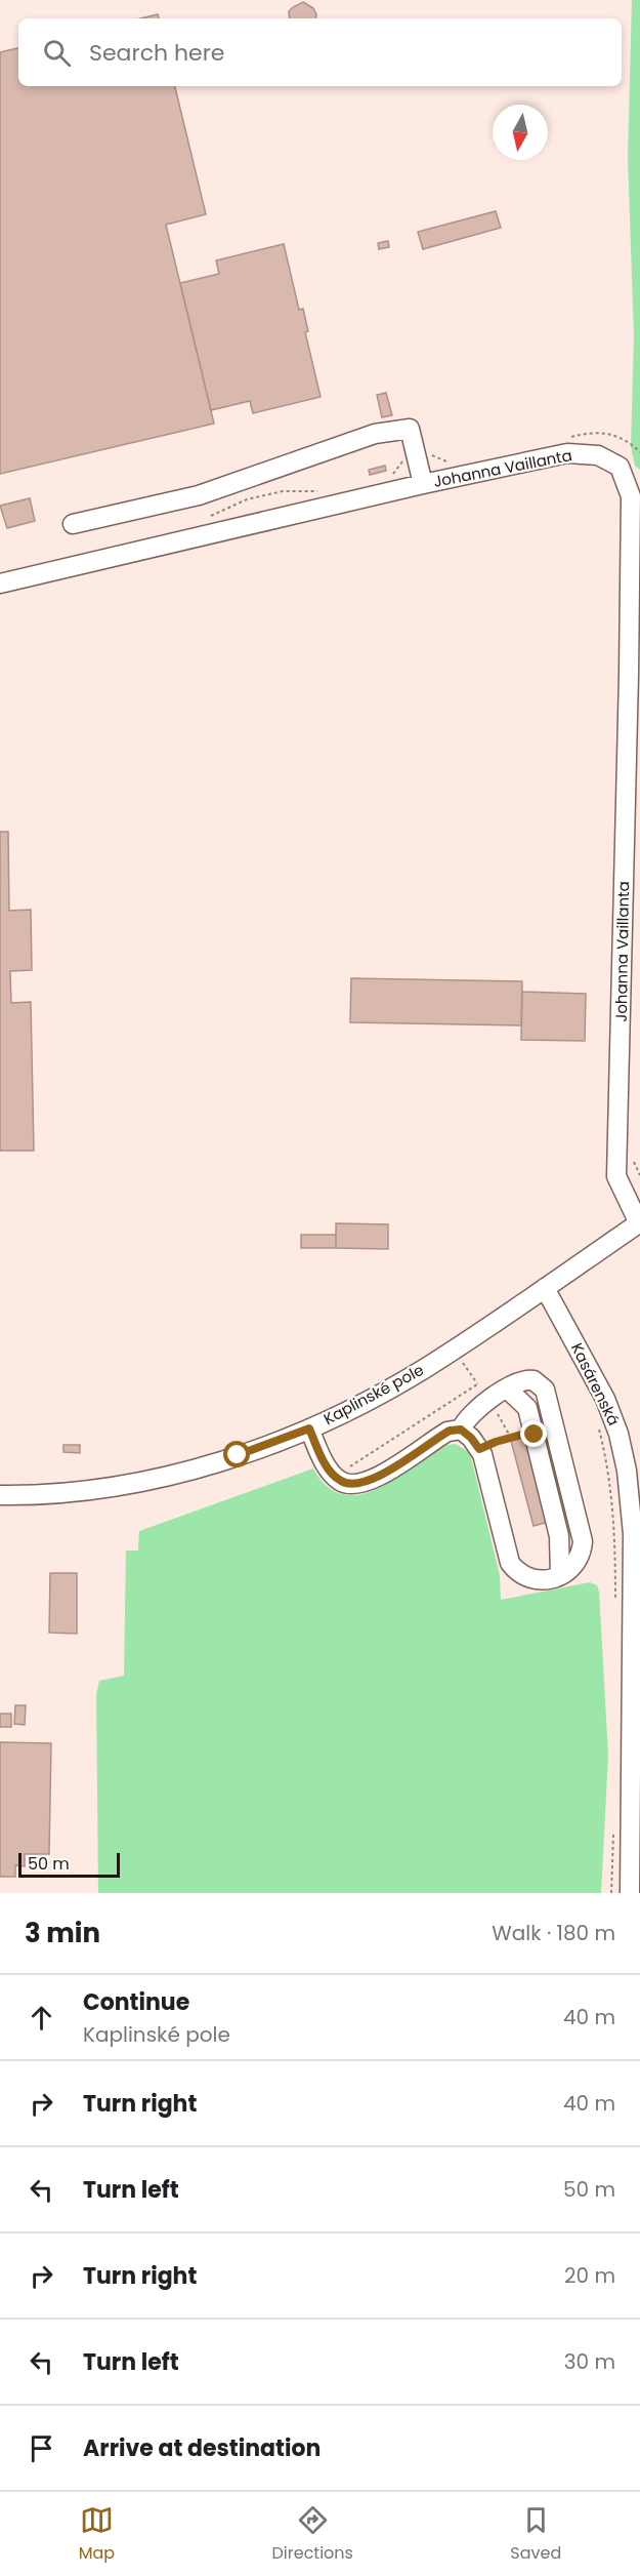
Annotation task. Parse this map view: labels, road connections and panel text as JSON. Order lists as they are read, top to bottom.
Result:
{
  "streets": {
    "street": ["Johanna Vaillanta", "Kasárenská", "Kaplinské pole"]
  },
  "crossings": [
    ["Johanna Vaillanta", "Kaplinské pole"],
    ["Kasárenská", "Kaplinské pole"]
  ],
  "scale_bar": "50 m",
  "north": "bottom",
  "page": {
    "search": "Search here",
    "scale": "50 m",
    "heading": ["3 min", "Walk · 180 m"],
    "list": [
      ["Continue", "Kaplinské pole", "40 m"],
      ["Turn right", "40 m"],
      ["Turn left", "50 m"],
      ["Turn right", "20 m"],
      ["Turn left", "30 m"],
      "Arrive at destination"
    ],
    "nav": ["Map", "Directions", "Saved"]
  }
}
